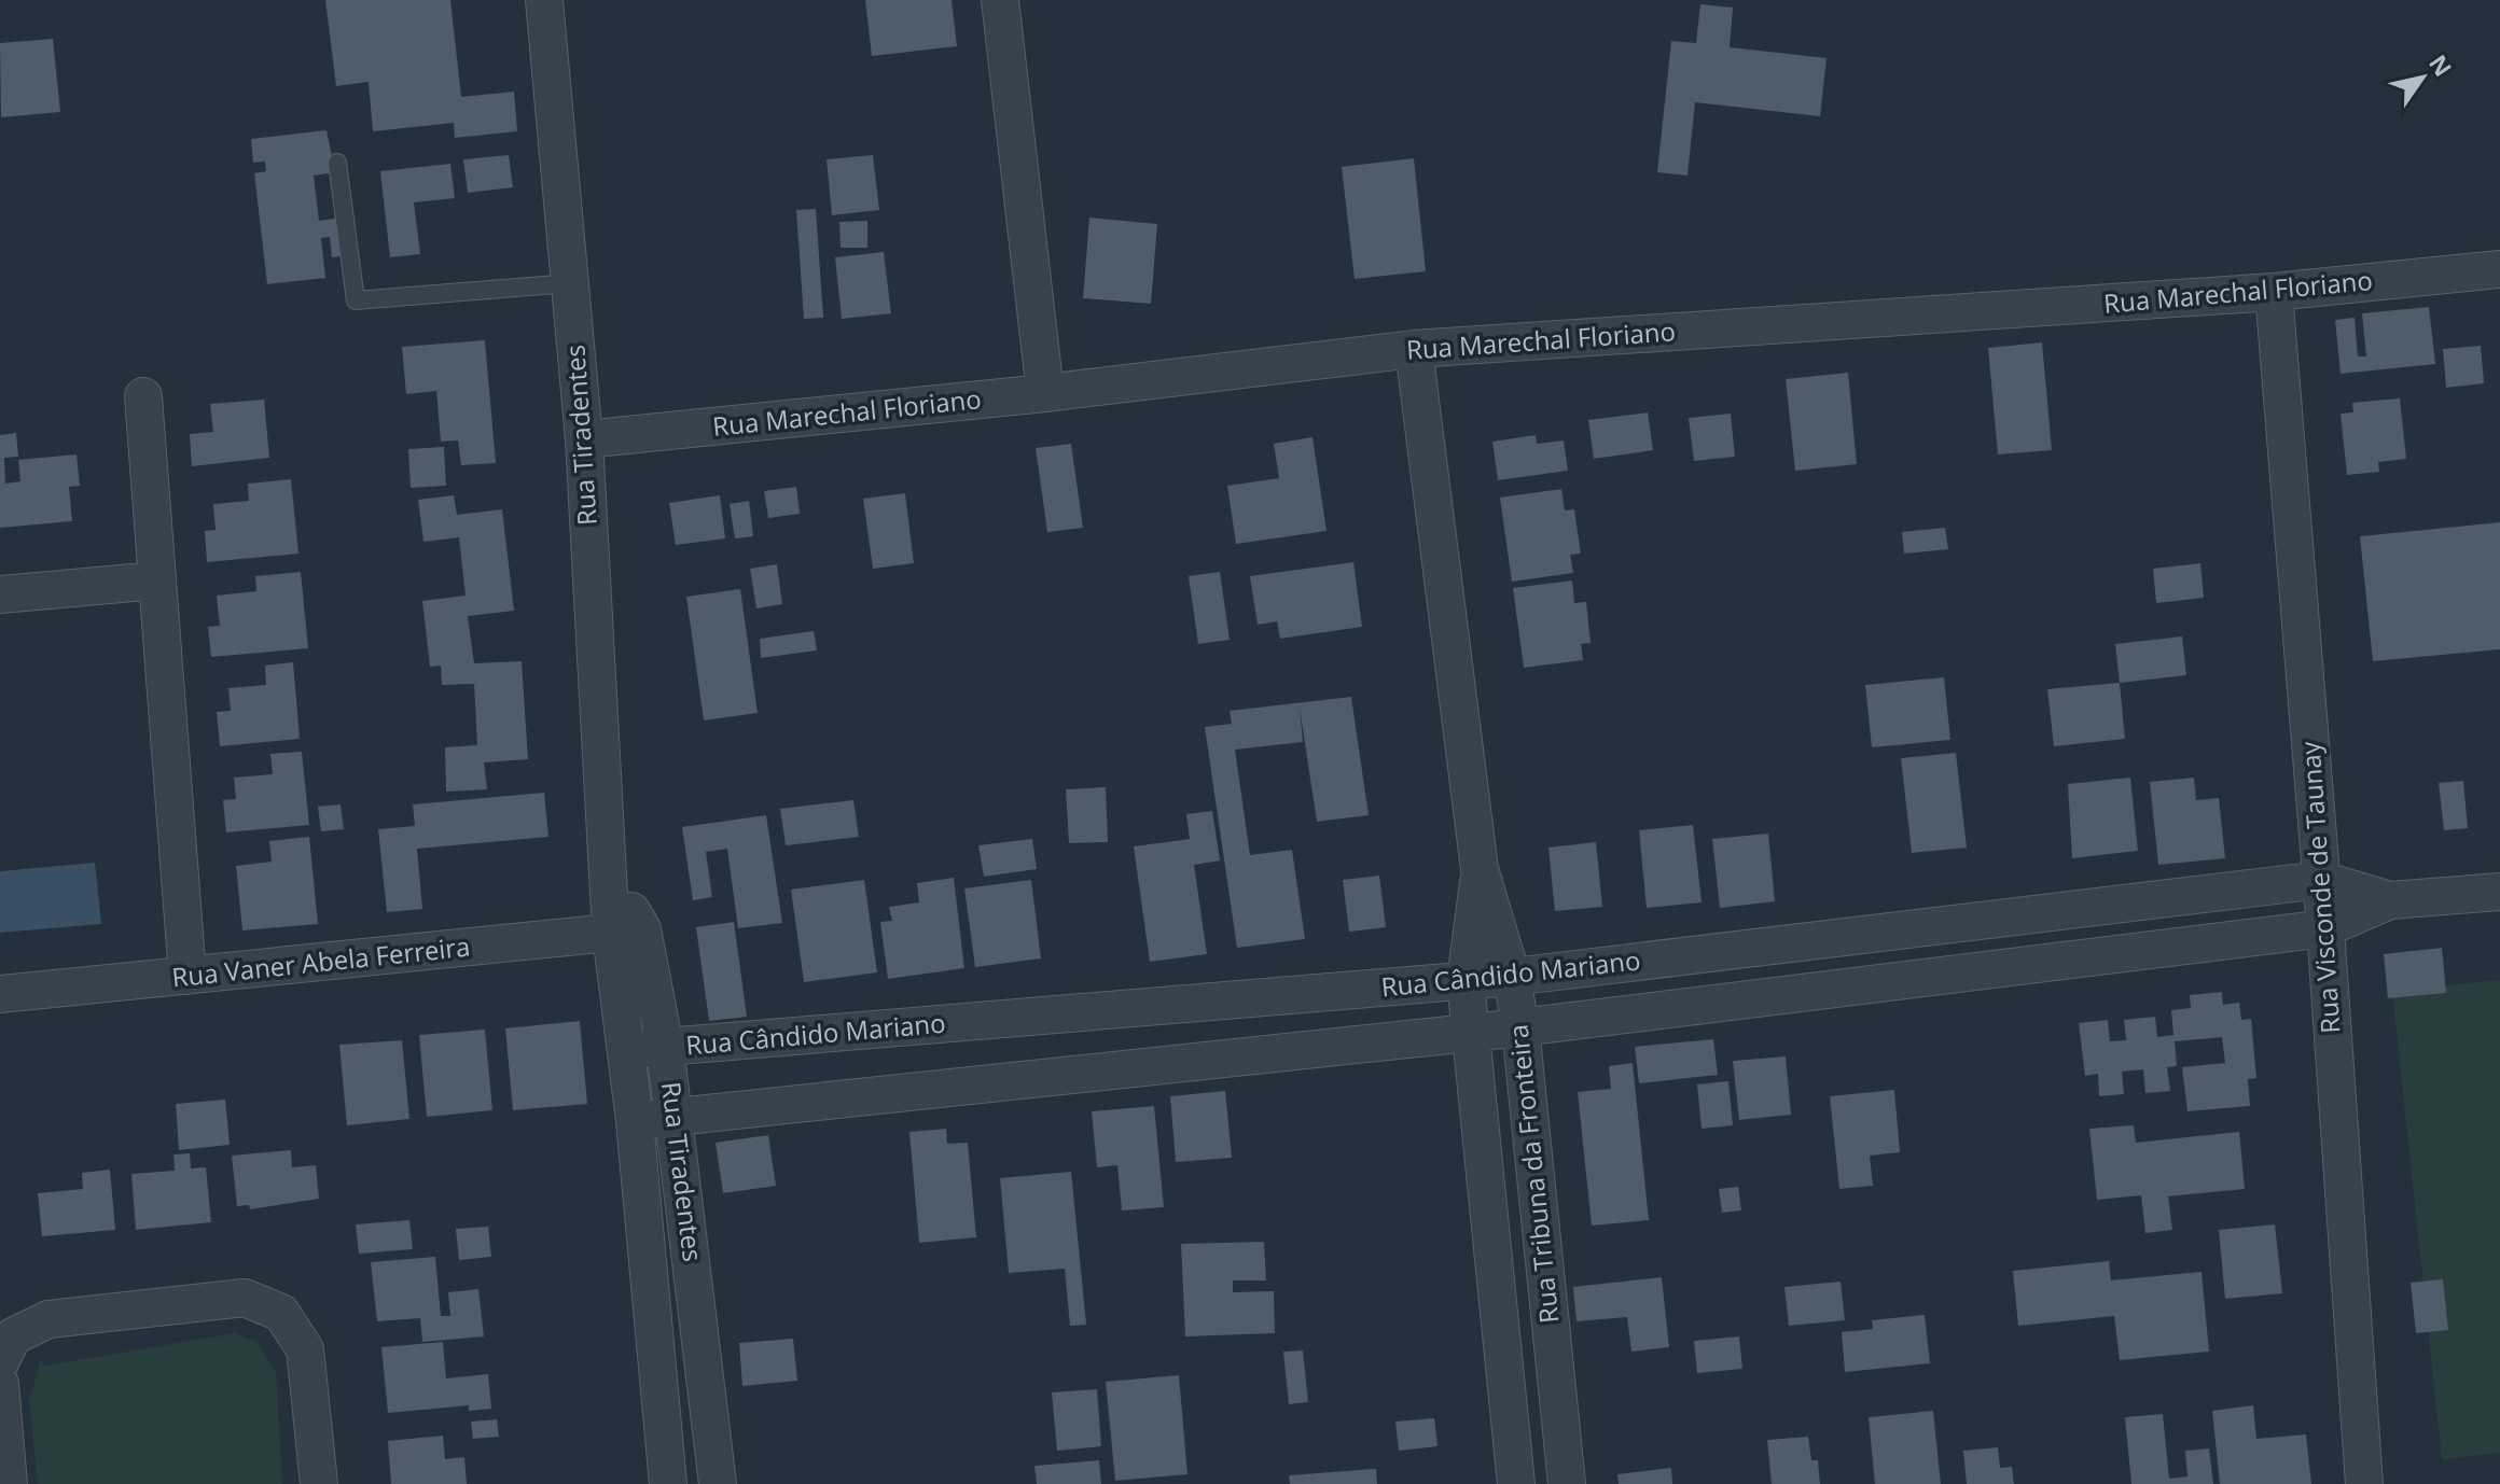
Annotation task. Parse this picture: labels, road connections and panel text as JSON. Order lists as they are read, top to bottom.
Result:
{
  "streets": {
    "street": [
      "Rua Marechal Floriano",
      "Rua Tiradentes",
      "Rua Visconde de Taunay",
      "Rua Vaner Abela Ferreira",
      "Rua Cândido Mariano",
      "Rua Tribuna da Fronteira"
    ]
  },
  "crossings": [
    ["Rua Marechal Floriano", "Rua Tiradentes"],
    ["Rua Marechal Floriano", "Rua Visconde de Taunay"],
    ["Rua Marechal Floriano", "Rua Tribuna da Fronteira"],
    ["Rua Tiradentes", "Rua Vaner Abela Ferreira"],
    ["Rua Tiradentes", "Rua Cândido Mariano"],
    ["Rua Visconde de Taunay", "Rua Cândido Mariano"],
    ["Rua Cândido Mariano", "Rua Tribuna da Fronteira"]
  ],
  "north": "top right"
}
